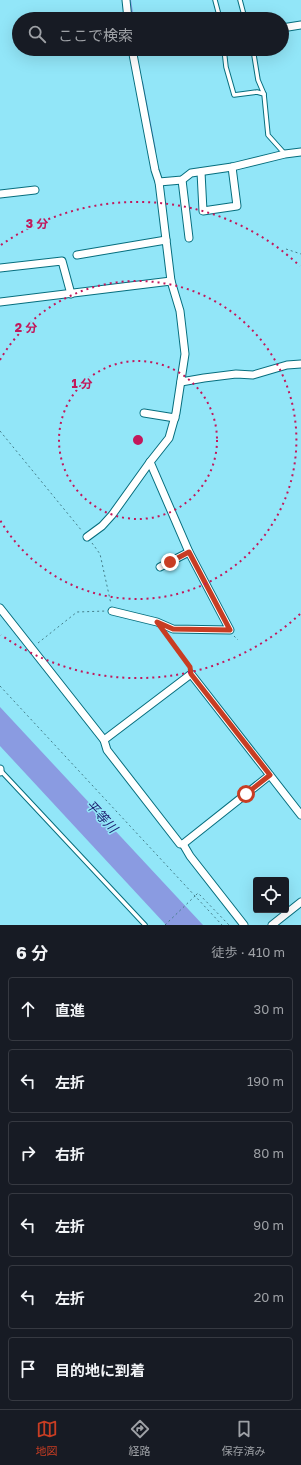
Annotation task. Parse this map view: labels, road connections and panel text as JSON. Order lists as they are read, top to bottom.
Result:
{
  "water": ["平等川"],
  "page": {
    "search": "ここで検索",
    "heading": ["6 分", "徒歩 · 410 m"],
    "list": [
      ["直進", "30 m"],
      ["左折", "190 m"],
      ["右折", "80 m"],
      ["左折", "90 m"],
      ["左折", "20 m"],
      "目的地に到着"
    ],
    "nav": ["地図", "経路", "保存済み"]
  },
  "rings": ["3 分", "2 分", "1 分"]
}
